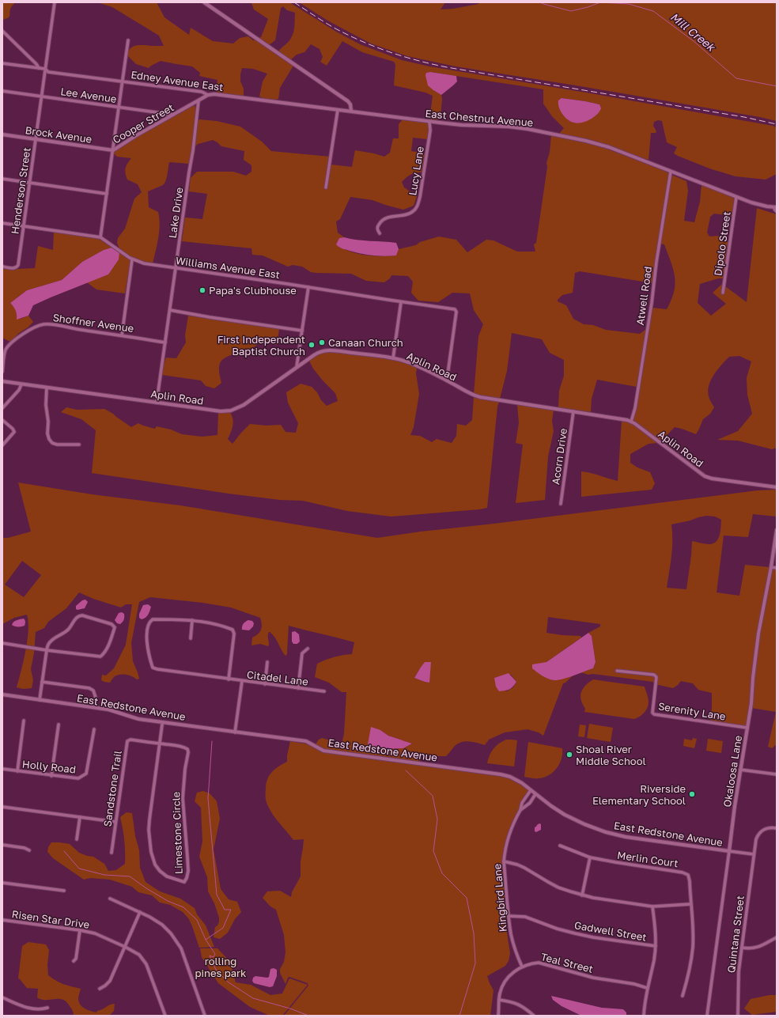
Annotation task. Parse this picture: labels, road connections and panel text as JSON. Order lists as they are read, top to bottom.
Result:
{
  "streets": {
    "street": [
      "Edney Avenue East",
      "Lee Avenue",
      "East Chestnut Avenue",
      "Cooper Street",
      "Brock Avenue",
      "Lucy Lane",
      "Henderson Street",
      "Lake Drive",
      "Dipolo Street",
      "Williams Avenue East",
      "Atwell Road",
      "Shoffner Avenue",
      "Aplin Road",
      "Acorn Drive",
      "Citadel Lane",
      "East Redstone Avenue",
      "Serenity Lane",
      "Holly Road",
      "Okaloosa Lane",
      "Sandstone Trail",
      "Limestone Circle",
      "Merlin Court",
      "Kingbird Lane",
      "Risen Star Drive",
      "Gadwell Street",
      "Quintana Street",
      "Teal Street"
    ]
  },
  "crossings": [
    ["Edney Avenue East", "East Chestnut Avenue"],
    ["Edney Avenue East", "Cooper Street"],
    ["Edney Avenue East", "Henderson Street"],
    ["Lee Avenue", "Cooper Street"],
    ["Lee Avenue", "Henderson Street"],
    ["East Chestnut Avenue", "Lucy Lane"],
    ["East Chestnut Avenue", "Dipolo Street"],
    ["East Chestnut Avenue", "Atwell Road"],
    ["Cooper Street", "Brock Avenue"],
    ["Cooper Street", "Lake Drive"],
    ["Cooper Street", "Williams Avenue East"],
    ["Brock Avenue", "Henderson Street"],
    ["Henderson Street", "Williams Avenue East"],
    ["Lake Drive", "Williams Avenue East"],
    ["Lake Drive", "Shoffner Avenue"],
    ["Lake Drive", "Aplin Road"],
    ["Williams Avenue East", "Aplin Road"],
    ["Atwell Road", "Aplin Road"],
    ["Aplin Road", "Acorn Drive"],
    ["East Redstone Avenue", "Okaloosa Lane"],
    ["East Redstone Avenue", "Limestone Circle"],
    ["East Redstone Avenue", "Kingbird Lane"],
    ["Serenity Lane", "Okaloosa Lane"],
    ["Sandstone Trail", "Limestone Circle"],
    ["Kingbird Lane", "Gadwell Street"],
    ["Kingbird Lane", "Teal Street"]
  ],
  "water": ["Mill Creek"],
  "parks": ["rolling pines park"],
  "places": [
    "Papa's Clubhouse",
    "Canaan Church",
    "First Independent Baptist Church",
    "Shoal River Middle School",
    "Riverside Elementary School"
  ]
}
